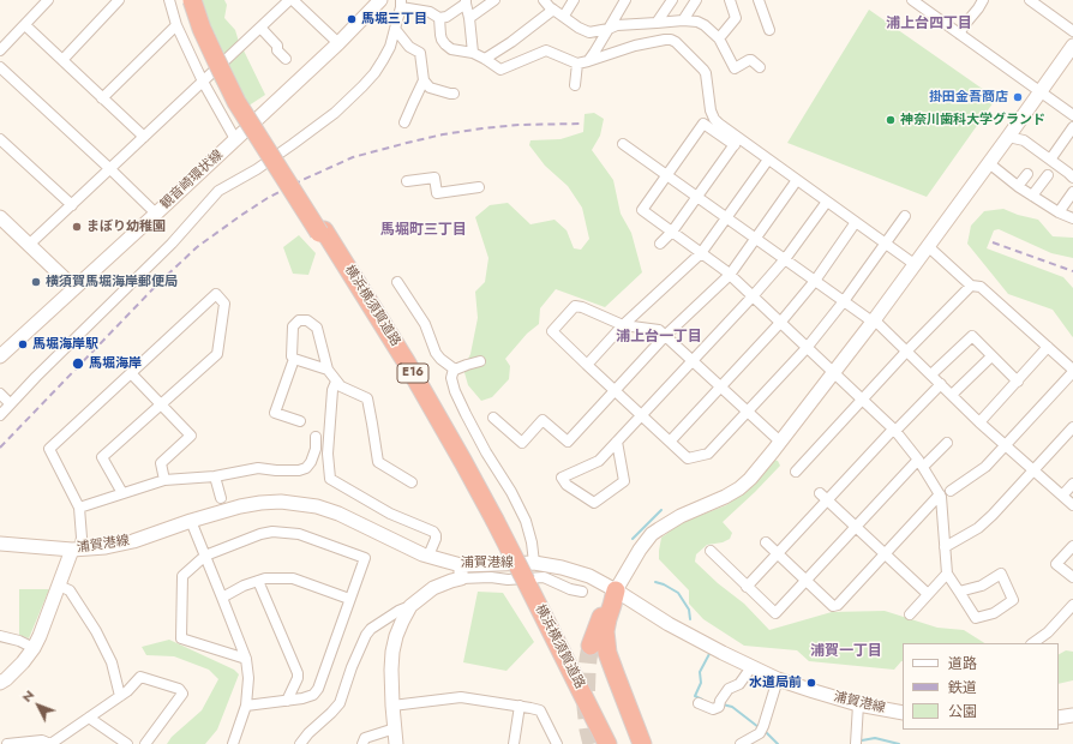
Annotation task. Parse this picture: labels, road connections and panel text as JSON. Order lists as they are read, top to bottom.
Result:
{
  "streets": {
    "highway": ["横浜横須賀道路", "E16"],
    "main road": ["観音崎環状線", "浦賀港線"]
  },
  "districts": [
    "浦上台四丁目",
    "馬堀町三丁目",
    "浦上台一丁目",
    "浦賀一丁目"
  ],
  "places": [
    "馬堀三丁目",
    "掛田金吾商店",
    "神奈川歯科大学グランド",
    "まぼり幼稚園",
    "横須賀馬堀海岸郵便局",
    "馬堀海岸駅",
    "馬堀海岸",
    "水道局前"
  ],
  "legend": ["道路", "鉄道", "公園"],
  "north": "top left"
}
